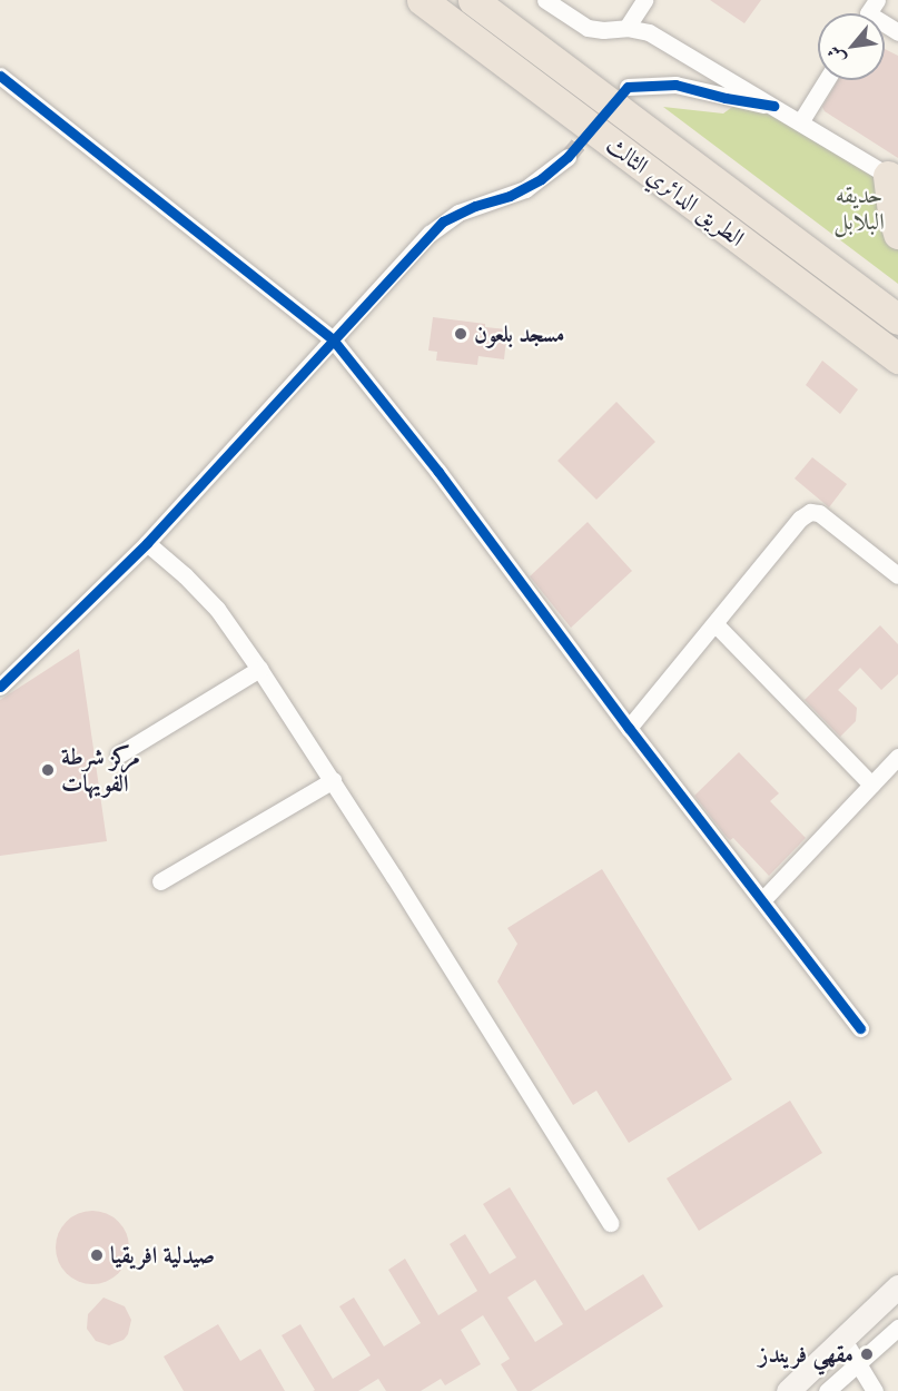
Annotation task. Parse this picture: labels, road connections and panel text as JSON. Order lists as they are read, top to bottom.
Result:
{
  "streets": {
    "highway": ["الطريق الدائري الثالث"]
  },
  "parks": ["حديقه البلابل"],
  "places": [
    "مسجد بلعون",
    "مركز شرطة الفويهات",
    "صيدلية افريقيا",
    "مقهي فريندز"
  ],
  "north": "bottom left"
}
